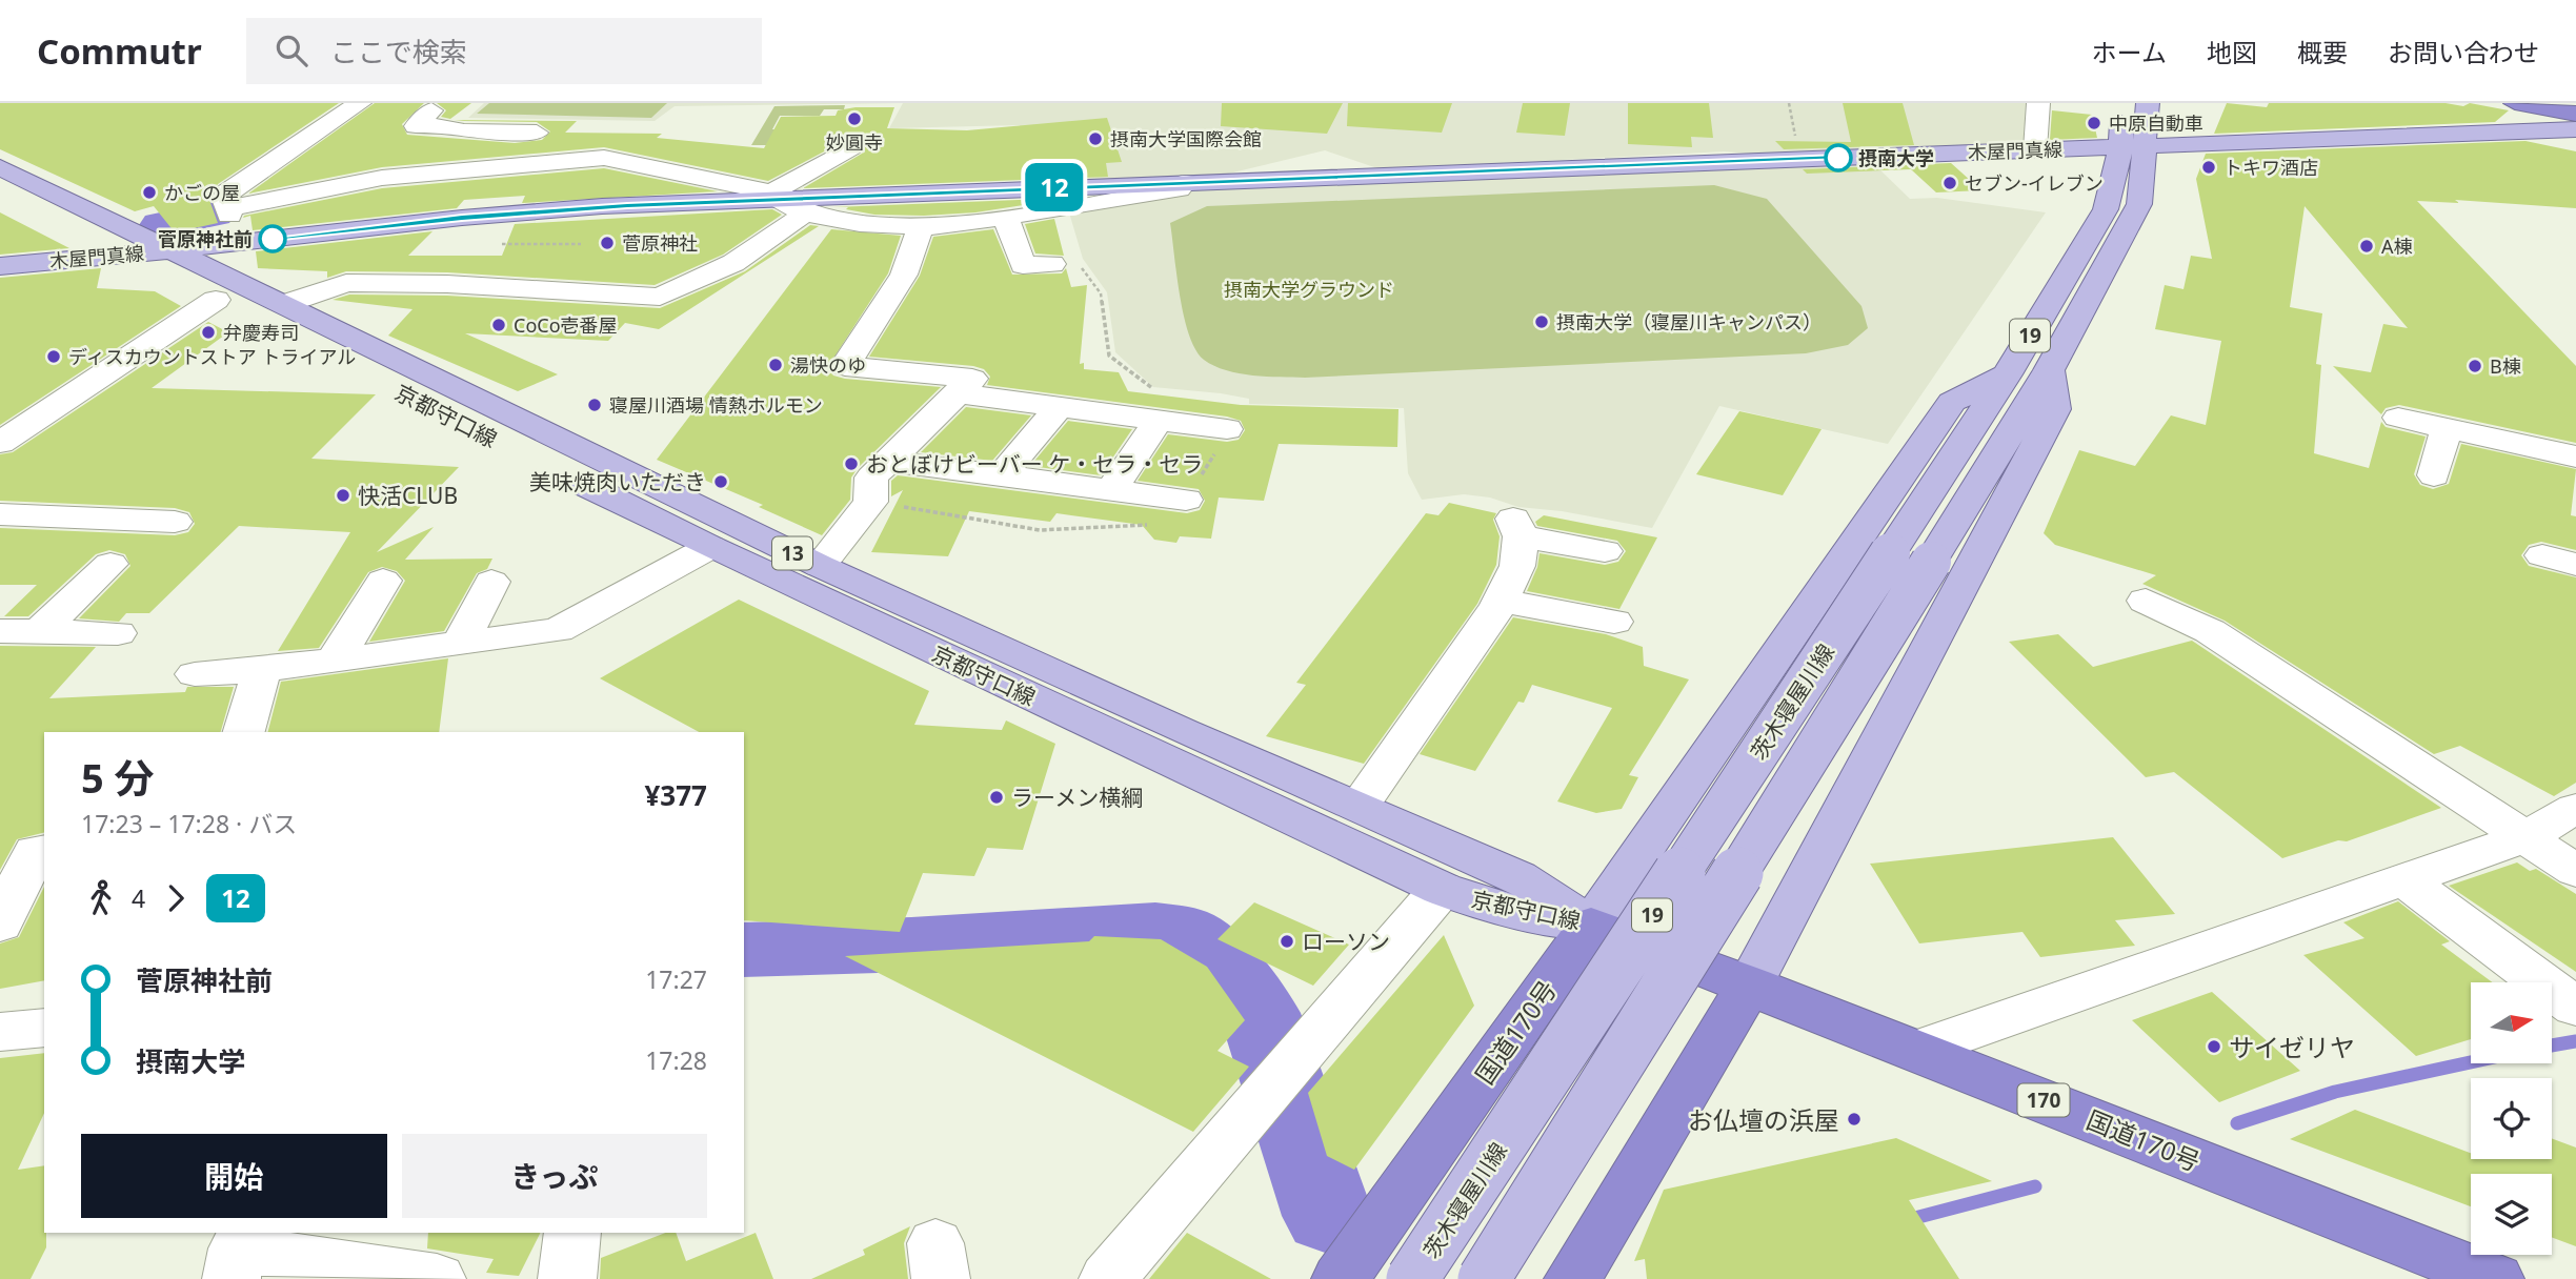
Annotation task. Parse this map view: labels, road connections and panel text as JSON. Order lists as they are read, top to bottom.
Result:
{
  "streets": {
    "highway": ["国道170号", "170"],
    "main road": [
      "木屋門真線",
      "19",
      "京都守口線",
      "13",
      "茨木寝屋川線"
    ]
  },
  "crossings": [
    ["木屋門真線", "京都守口線"],
    ["木屋門真線", "茨木寝屋川線"],
    ["19", "京都守口線"],
    ["19", "茨木寝屋川線"],
    ["19", "国道170号"],
    ["京都守口線", "国道170号"]
  ],
  "parks": ["摂南大学グラウンド"],
  "places": [
    "妙圓寺",
    "中原自動車",
    "摂南大学国際会館",
    "摂南大学",
    "トキワ酒店",
    "セブン-イレブン",
    "かごの屋",
    "菅原神社前",
    "菅原神社",
    "A棟",
    "摂南大学（寝屋川キャンパス）",
    "CoCo壱番屋",
    "弁慶寿司",
    "ディスカウントストア トライアル",
    "湯快のゆ",
    "B棟",
    "寝屋川酒場 情熱ホルモン",
    "おとぼけビーバー ケ・セラ・セラ",
    "美味焼肉いただき",
    "快活CLUB",
    "ラーメン横綱",
    "ローソン",
    "サイゼリヤ",
    "お仏壇の浜屋"
  ],
  "lines": ["bus line 12"],
  "north": "right",
  "page": {
    "header": "Commutr",
    "search": "ここで検索",
    "nav": [
      "ホーム",
      "地図",
      "概要",
      "お問い合わせ"
    ],
    "on_map": "12",
    "heading": ["5 分", "17:23 – 17:28 · バス", "¥377"],
    "legs": ["4", "12"],
    "list": [
      {
        "name": "菅原神社前",
        "value": "17:27"
      },
      {
        "name": "摂南大学",
        "value": "17:28"
      }
    ],
    "buttons": ["開始", "きっぷ"]
  }
}
